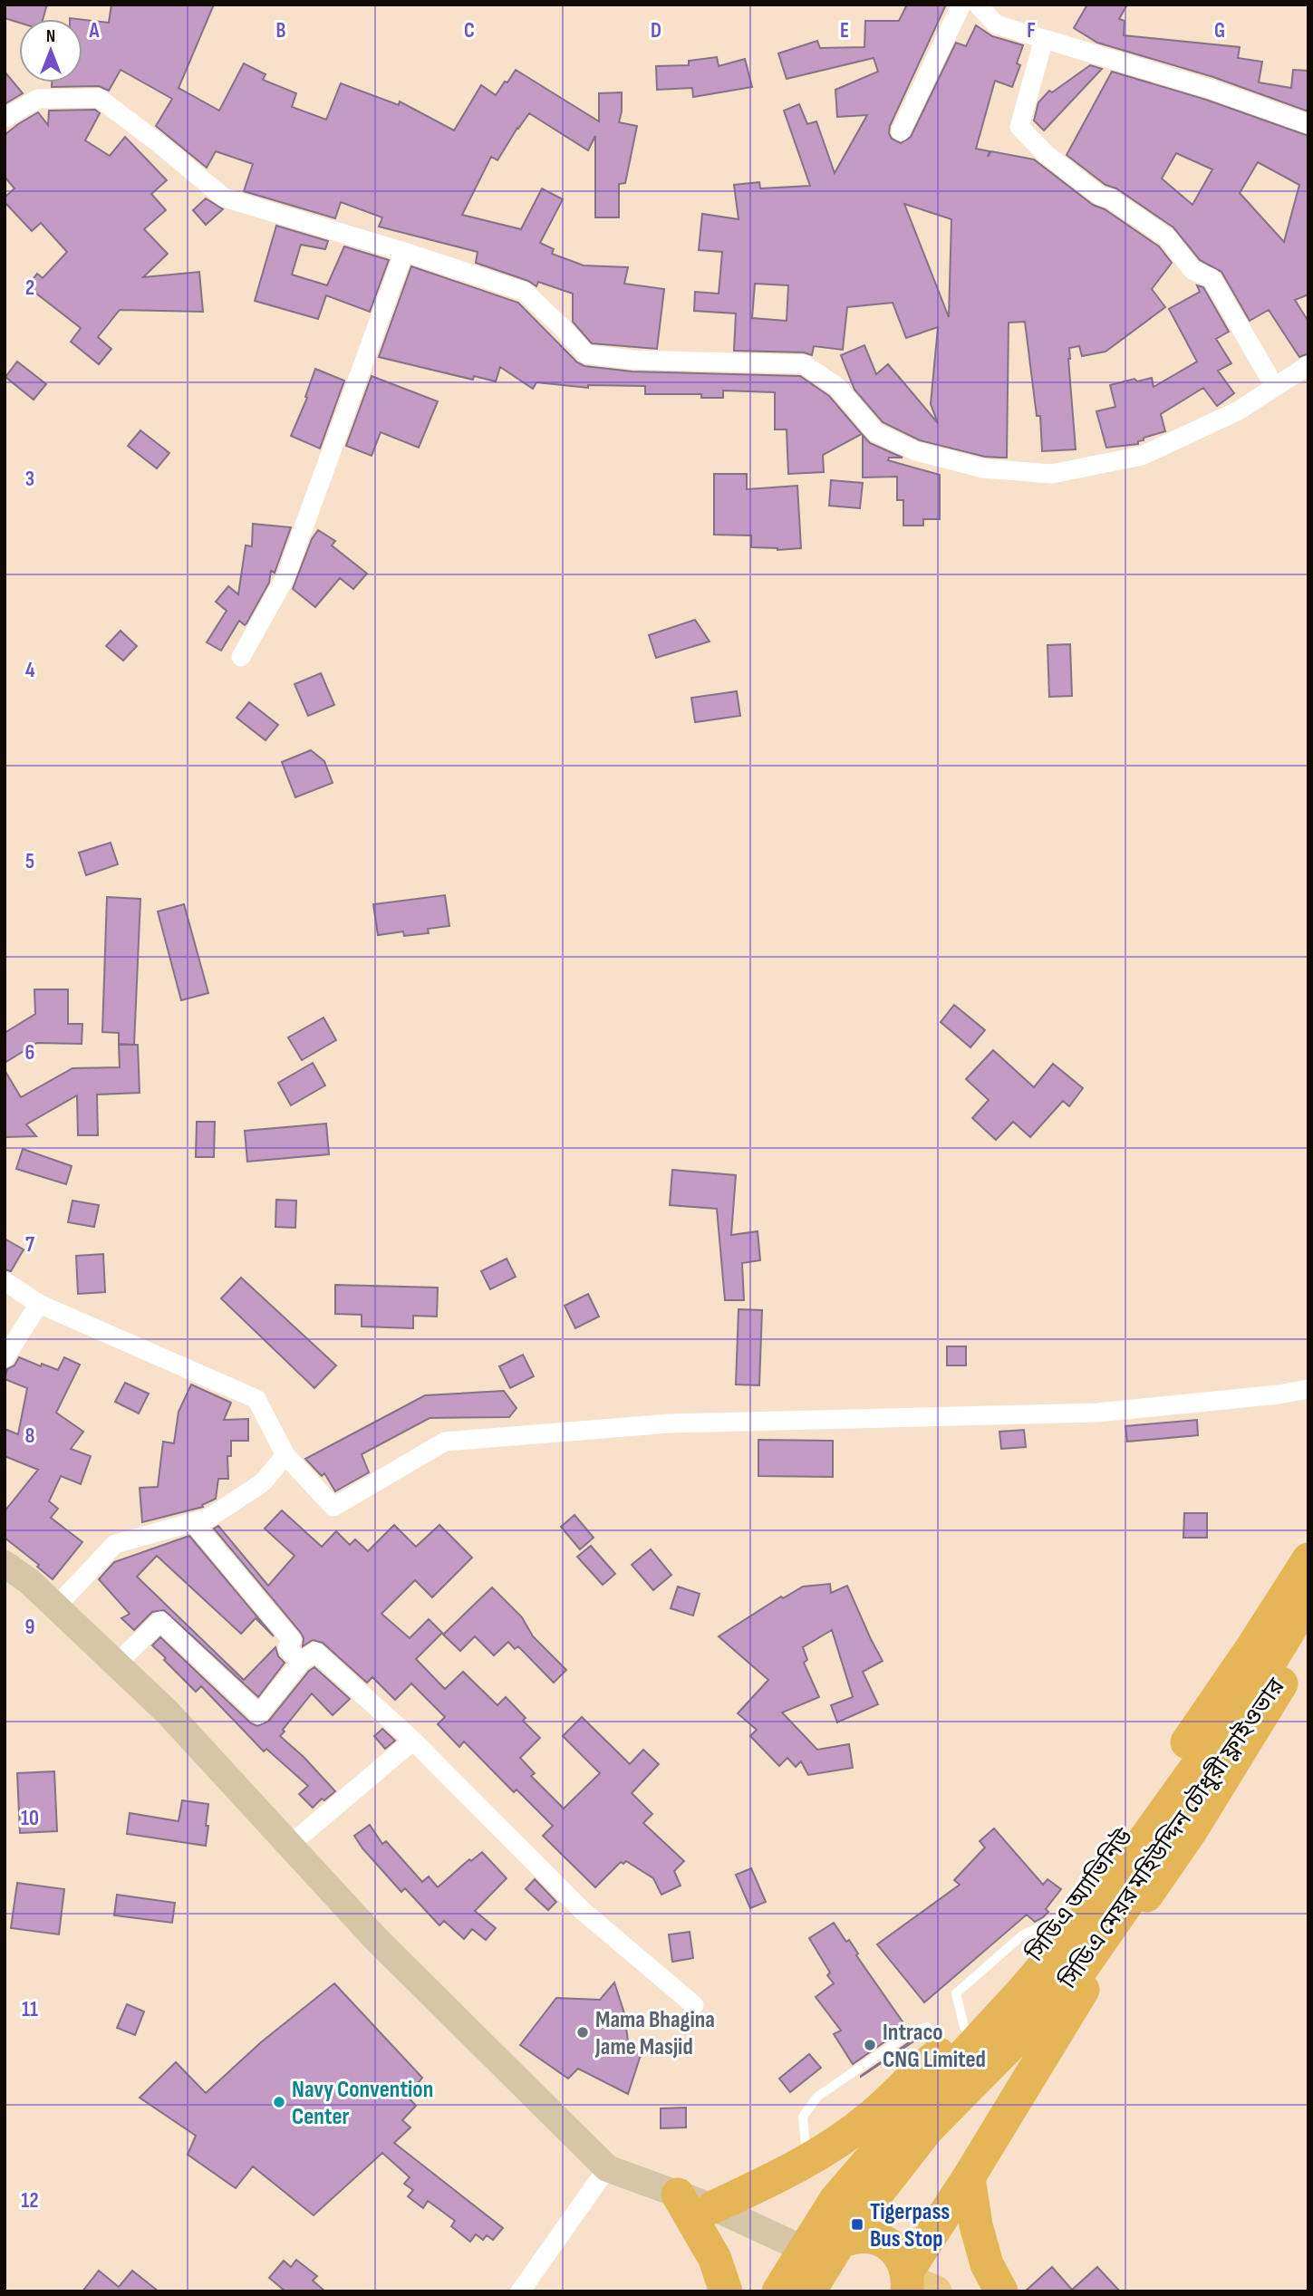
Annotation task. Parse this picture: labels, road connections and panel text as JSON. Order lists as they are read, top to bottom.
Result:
{
  "streets": {
    "highway": ["সিডিএ মেয়র মহিউদ্দিন চৌধুরী ফ্লাইওভার", "সিডিএ অ্যাভিনিউ"]
  },
  "places": {
    "other": ["Mama Bhagina Jame Masjid", "Intraco CNG Limited", "Navy Convention Center"],
    "transit": ["Tigerpass Bus Stop"]
  },
  "north": "top",
  "grid": {
    "columns": [
      "A",
      "B",
      "C",
      "D",
      "E",
      "F",
      "G"
    ],
    "rows": [
      "2",
      "3",
      "4",
      "5",
      "6",
      "7",
      "8",
      "9",
      "10",
      "11",
      "12"
    ]
  }
}
